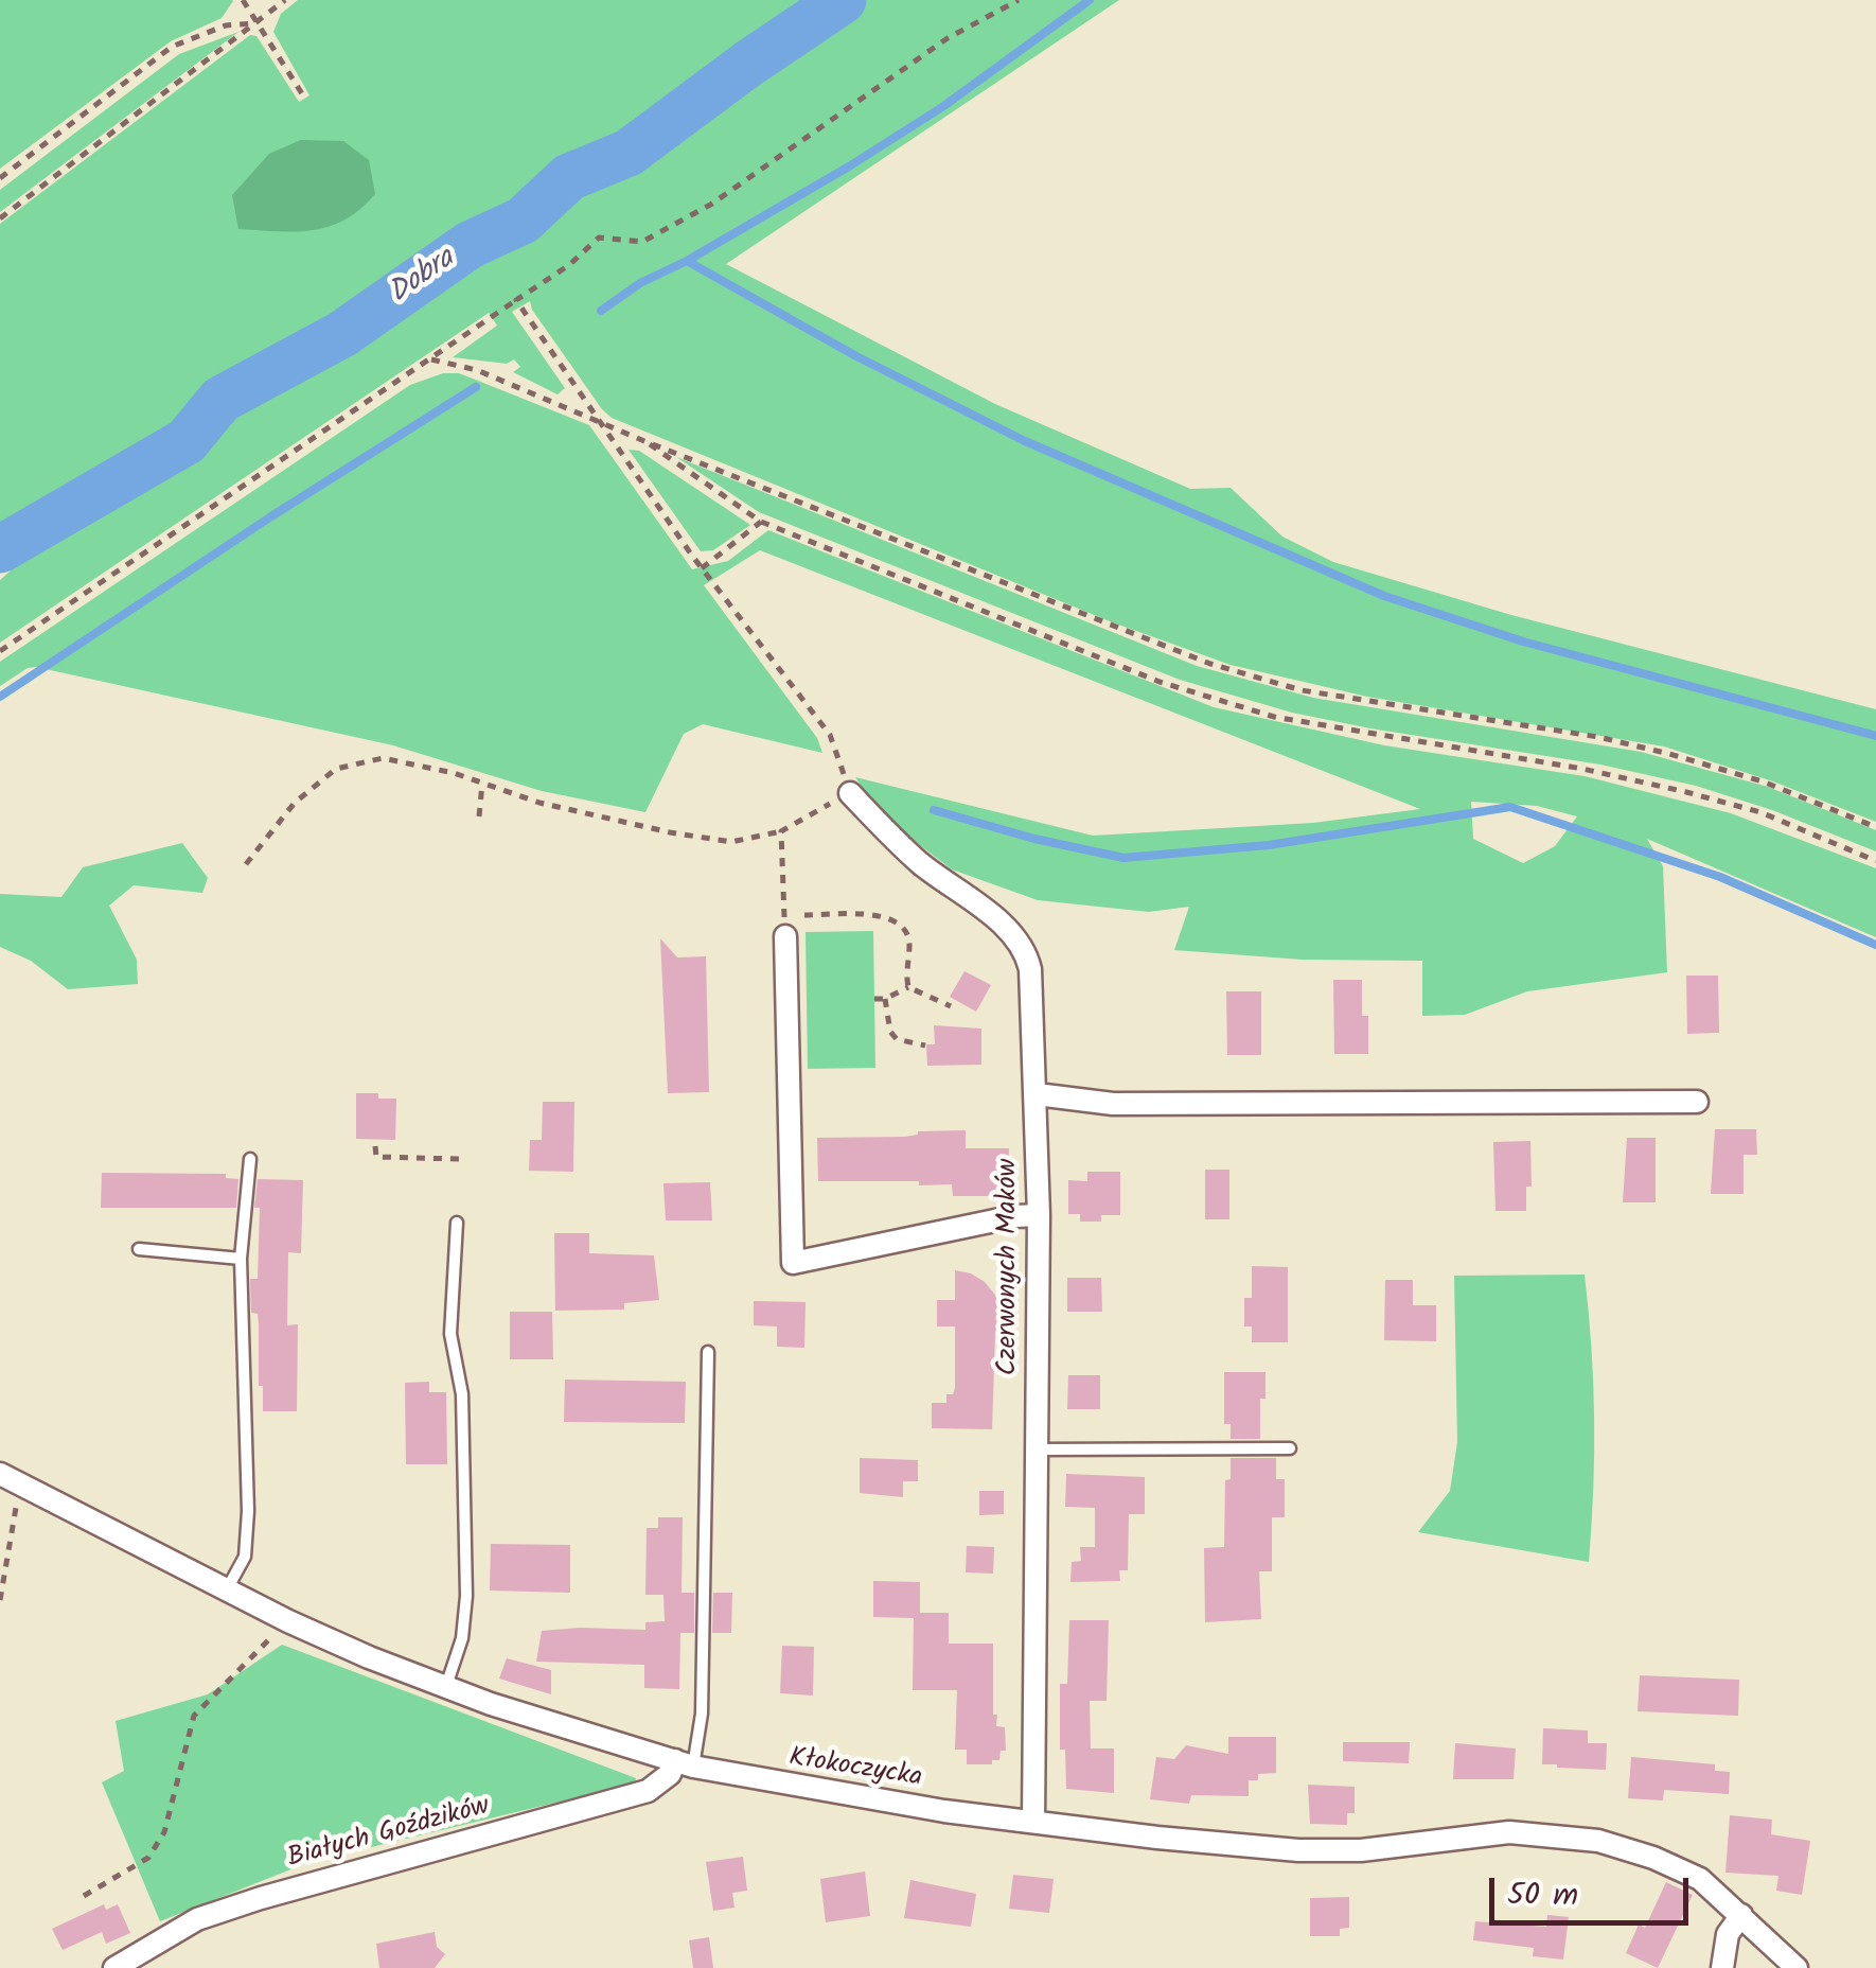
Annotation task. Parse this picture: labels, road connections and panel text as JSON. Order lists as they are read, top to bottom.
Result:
{
  "streets": {
    "street": ["Czerwonych Maków", "Kłokoczycka", "Białych Goździków"]
  },
  "crossings": [
    ["Czerwonych Maków", "Kłokoczycka"],
    ["Kłokoczycka", "Białych Goździków"]
  ],
  "water": ["Dobra"],
  "scale_bar": "50 m"
}
